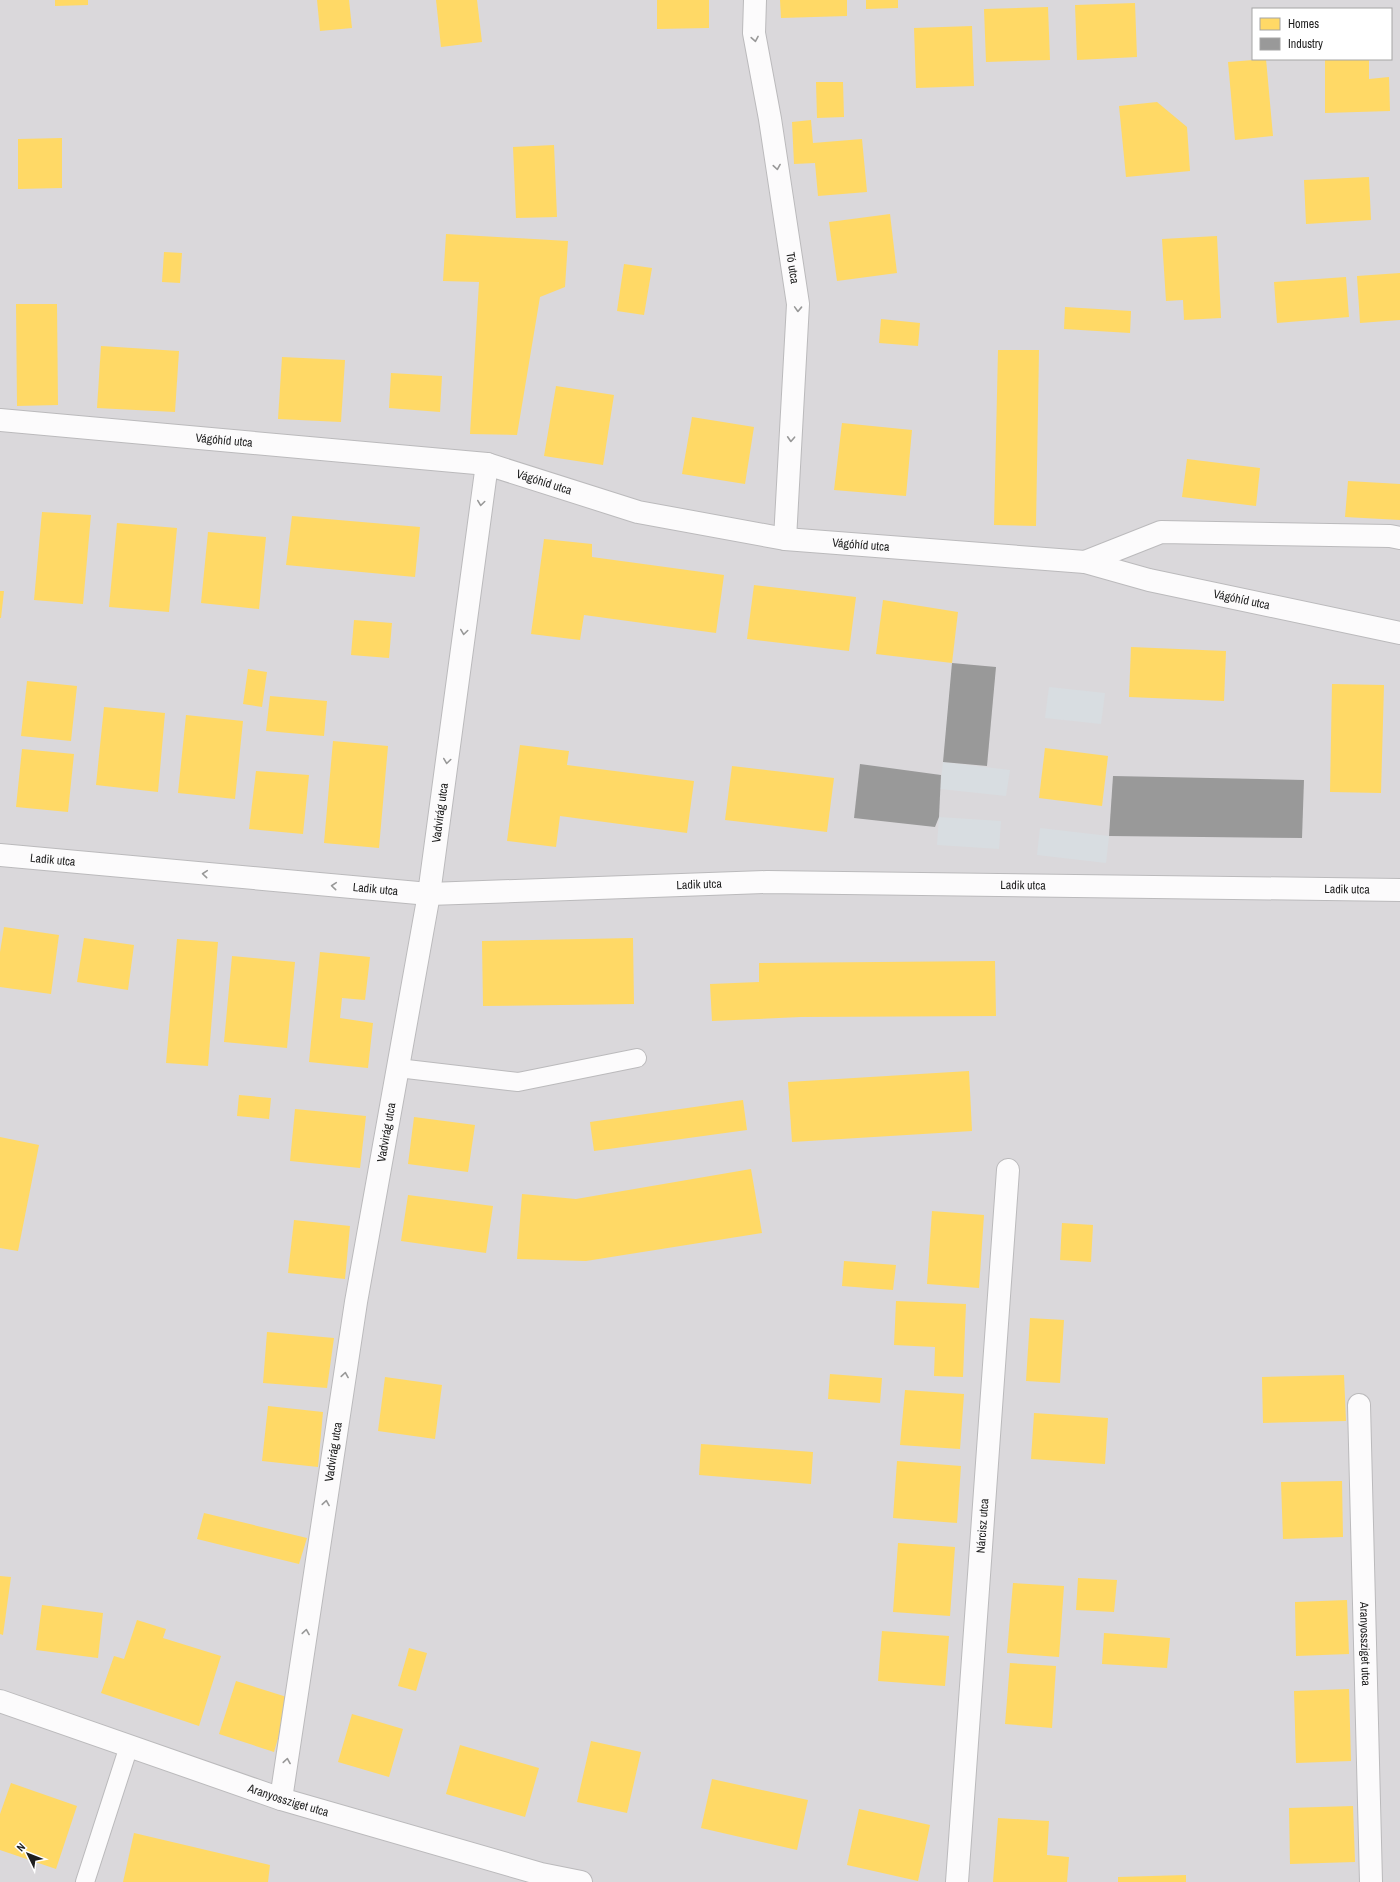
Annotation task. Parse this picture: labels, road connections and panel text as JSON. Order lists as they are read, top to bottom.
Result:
{
  "streets": {
    "street": [
      "Tó utca",
      "Vágóhíd utca",
      "Vadvirág utca",
      "Ladik utca",
      "Nárcisz utca",
      "Aranyossziget utca"
    ]
  },
  "crossings": [
    ["Tó utca", "Vágóhíd utca"],
    ["Vágóhíd utca", "Vadvirág utca"],
    ["Vadvirág utca", "Ladik utca"],
    ["Vadvirág utca", "Aranyossziget utca"]
  ],
  "one_way": ["Tó utca"],
  "legend": ["Homes", "Industry"],
  "north": "top left"
}
